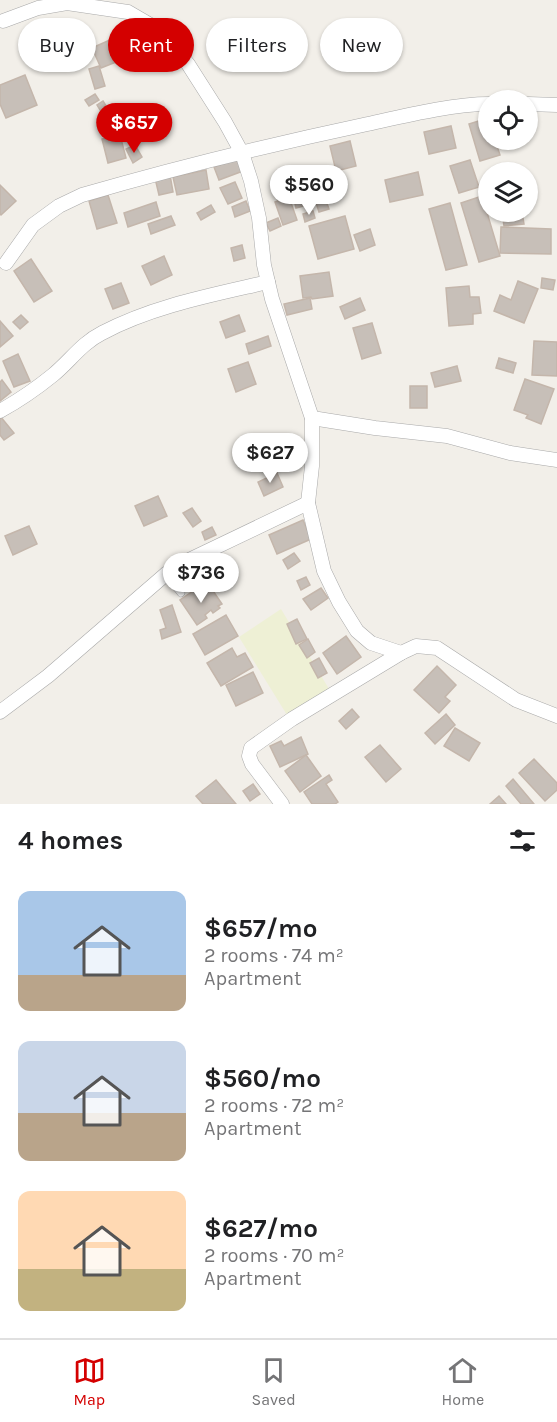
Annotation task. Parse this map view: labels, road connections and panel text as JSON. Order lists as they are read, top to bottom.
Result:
{
  "page": {
    "chip": [
      "Buy",
      "Rent",
      "Filters",
      "New"
    ],
    "price": [
      "$657",
      "$560",
      "$627",
      "$736"
    ],
    "heading": "4 homes",
    "list": [
      {
        "name": "$657/mo",
        "note": "2 rooms · 74 m² · Apartment"
      },
      {
        "name": "$560/mo",
        "note": "2 rooms · 72 m² · Apartment"
      },
      {
        "name": "$627/mo",
        "note": "2 rooms · 70 m² · Apartment"
      }
    ],
    "tabs": ["Map", "Saved", "Home"]
  }
}
